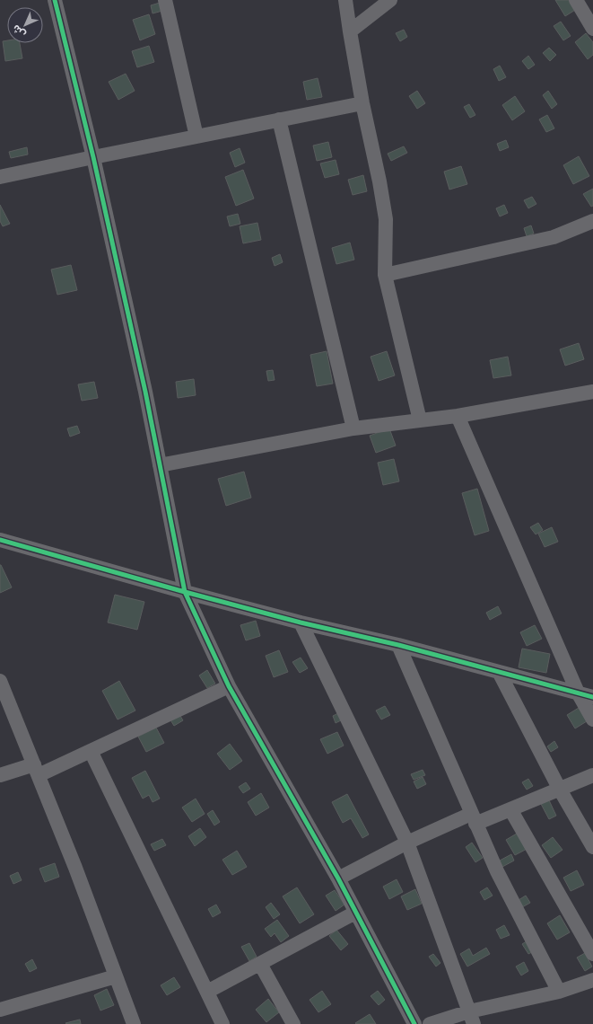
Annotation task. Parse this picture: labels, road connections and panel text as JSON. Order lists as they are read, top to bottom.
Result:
{
  "north": "bottom left"
}
